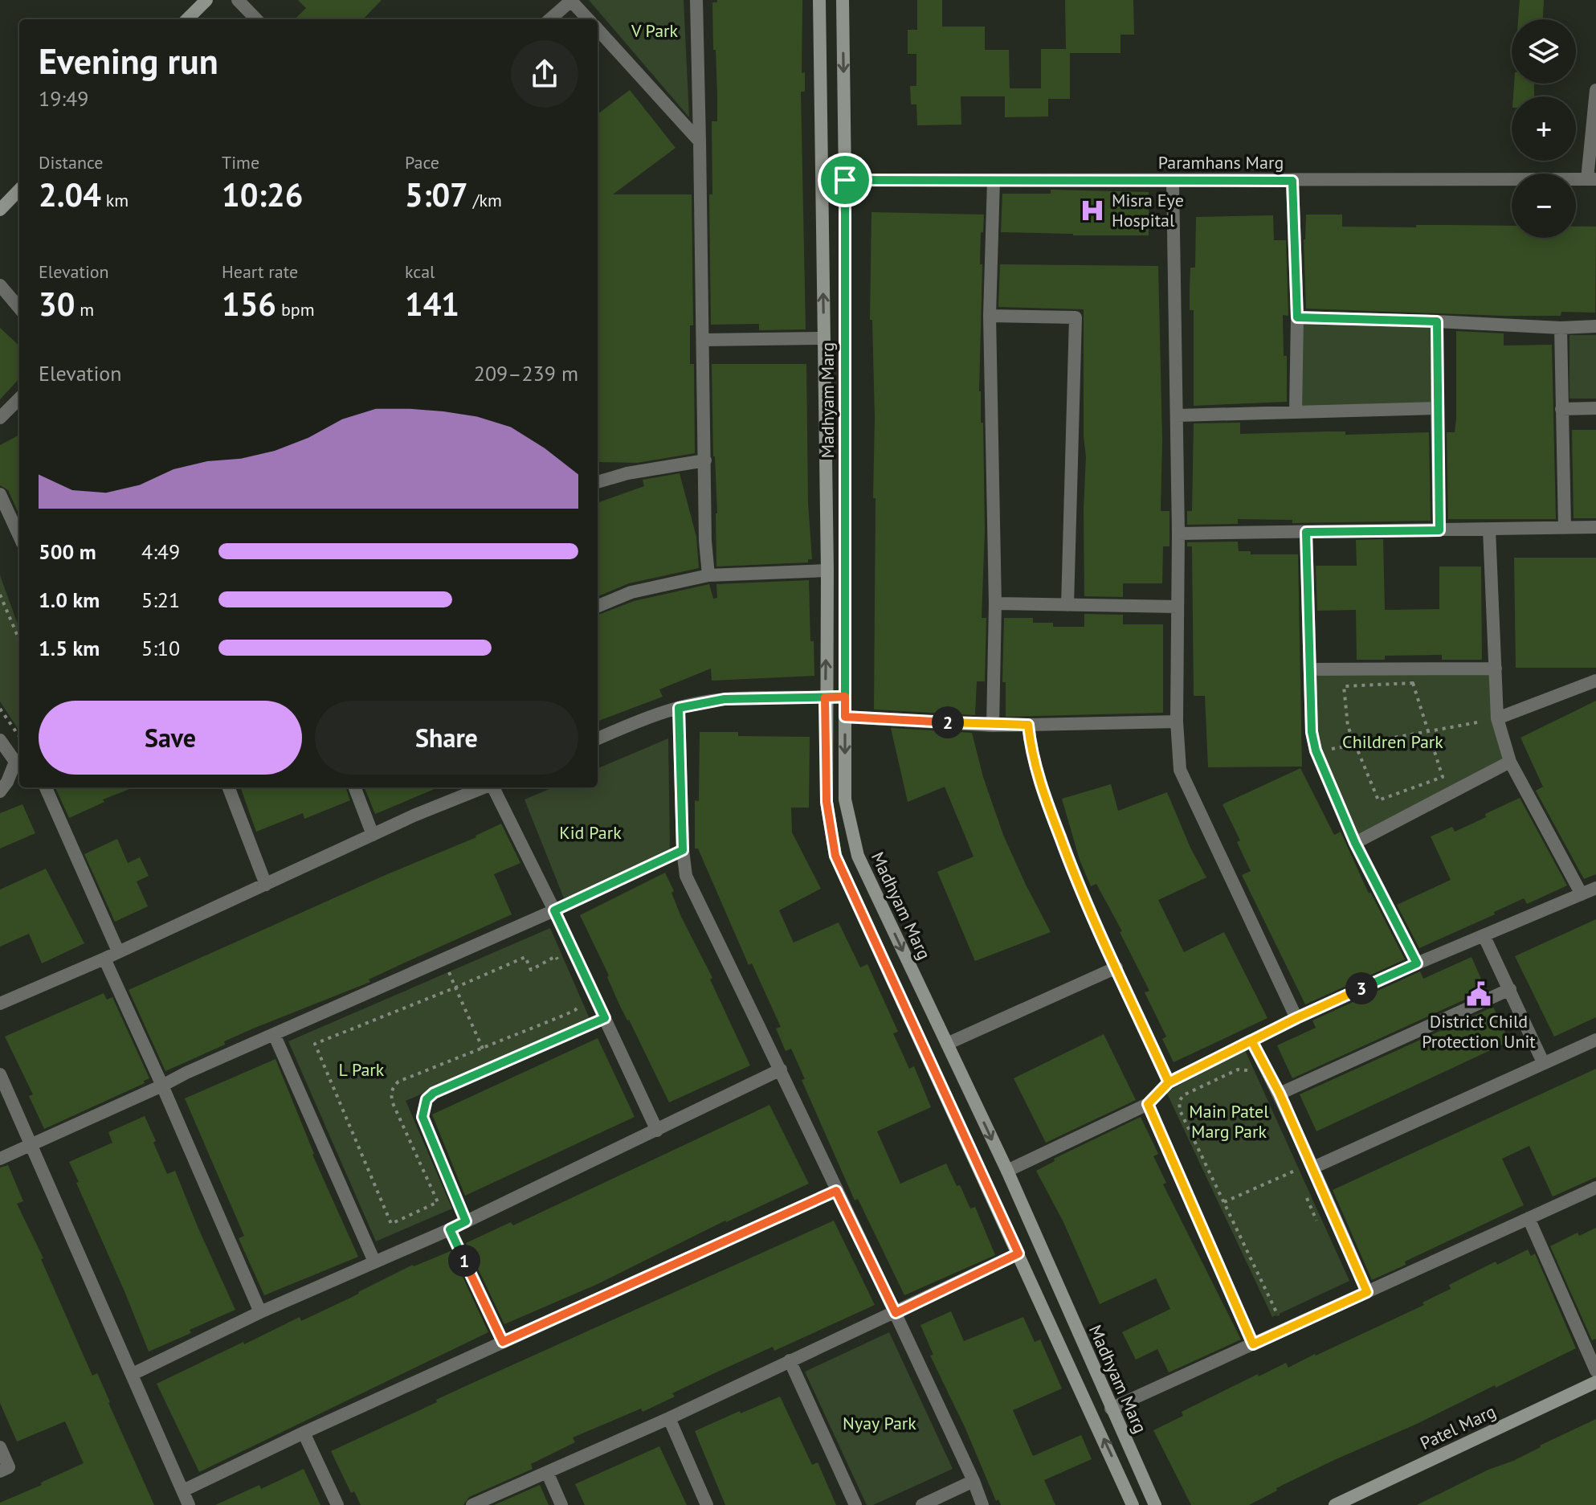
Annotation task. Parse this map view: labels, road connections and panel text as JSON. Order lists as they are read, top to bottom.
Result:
{
  "streets": {
    "street": ["Paramhans Marg", "Madhyam Marg", "Patel Marg"]
  },
  "crossings": [
    ["Paramhans Marg", "Madhyam Marg"]
  ],
  "parks": [
    "V Park",
    "Children Park",
    "Kid Park",
    "L Park",
    "Main Patel Marg Park",
    "Nyay Park"
  ],
  "places": {
    "hospital": ["Misra Eye Hospital"],
    "public building": ["District Child Protection Unit"]
  },
  "page": {
    "map_buttons": ["+", "−"],
    "heading": ["Evening run", "19:49"],
    "stats": [
      ["Distance", "2.04 km"],
      ["Time", "10:26"],
      ["Pace", "5:07 /km"],
      ["Elevation", "30 m"],
      ["Heart rate", "156 bpm"],
      ["kcal", "141"]
    ],
    "chart": ["Elevation", "209–239 m"],
    "list": [
      {
        "name": "500 m",
        "note": "4:49"
      },
      {
        "name": "1.0 km",
        "note": "5:21"
      },
      {
        "name": "1.5 km",
        "note": "5:10"
      }
    ],
    "buttons": ["Save", "Share"],
    "pins": ["2", "3", "1"]
  }
}
